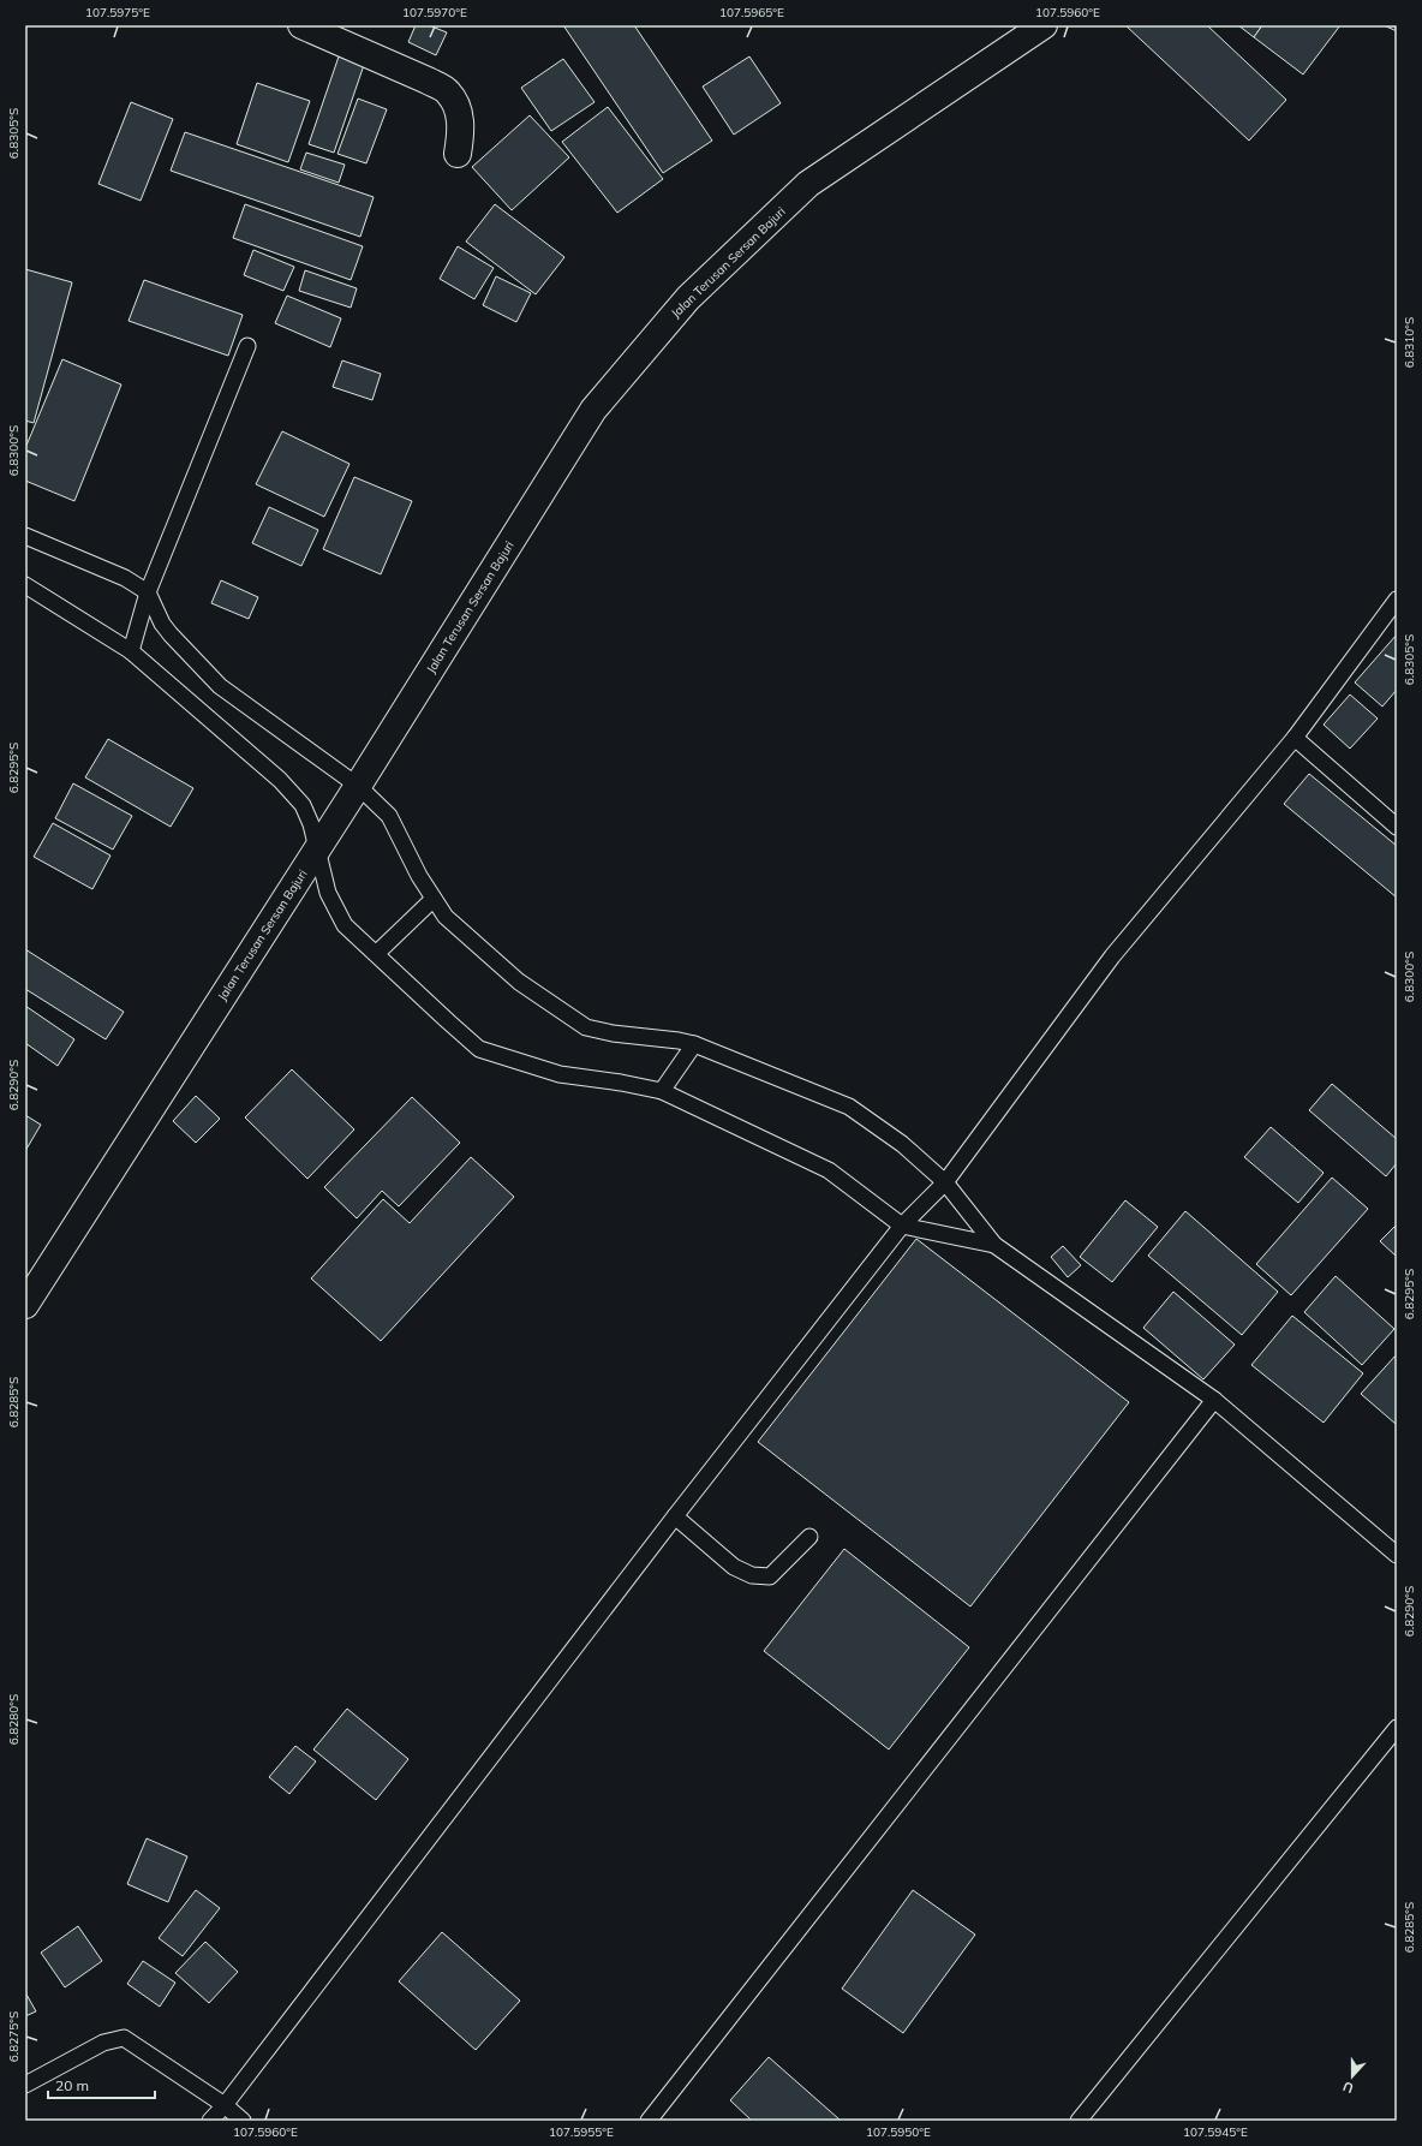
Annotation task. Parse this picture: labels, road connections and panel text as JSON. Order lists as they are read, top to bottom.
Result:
{
  "streets": {
    "main road": ["Jalan Terusan Sersan Bajuri"]
  },
  "scale_bar": "20 m",
  "north": "bottom",
  "coordinates": [
    "107.5975°E",
    "107.5970°E",
    "107.5965°E",
    "107.5960°E",
    "6.8305°S",
    "6.8310°S",
    "6.8300°S",
    "6.8295°S",
    "6.8290°S",
    "6.8285°S",
    "6.8280°S",
    "6.8275°S",
    "107.5955°E",
    "107.5950°E",
    "107.5945°E"
  ]
}
